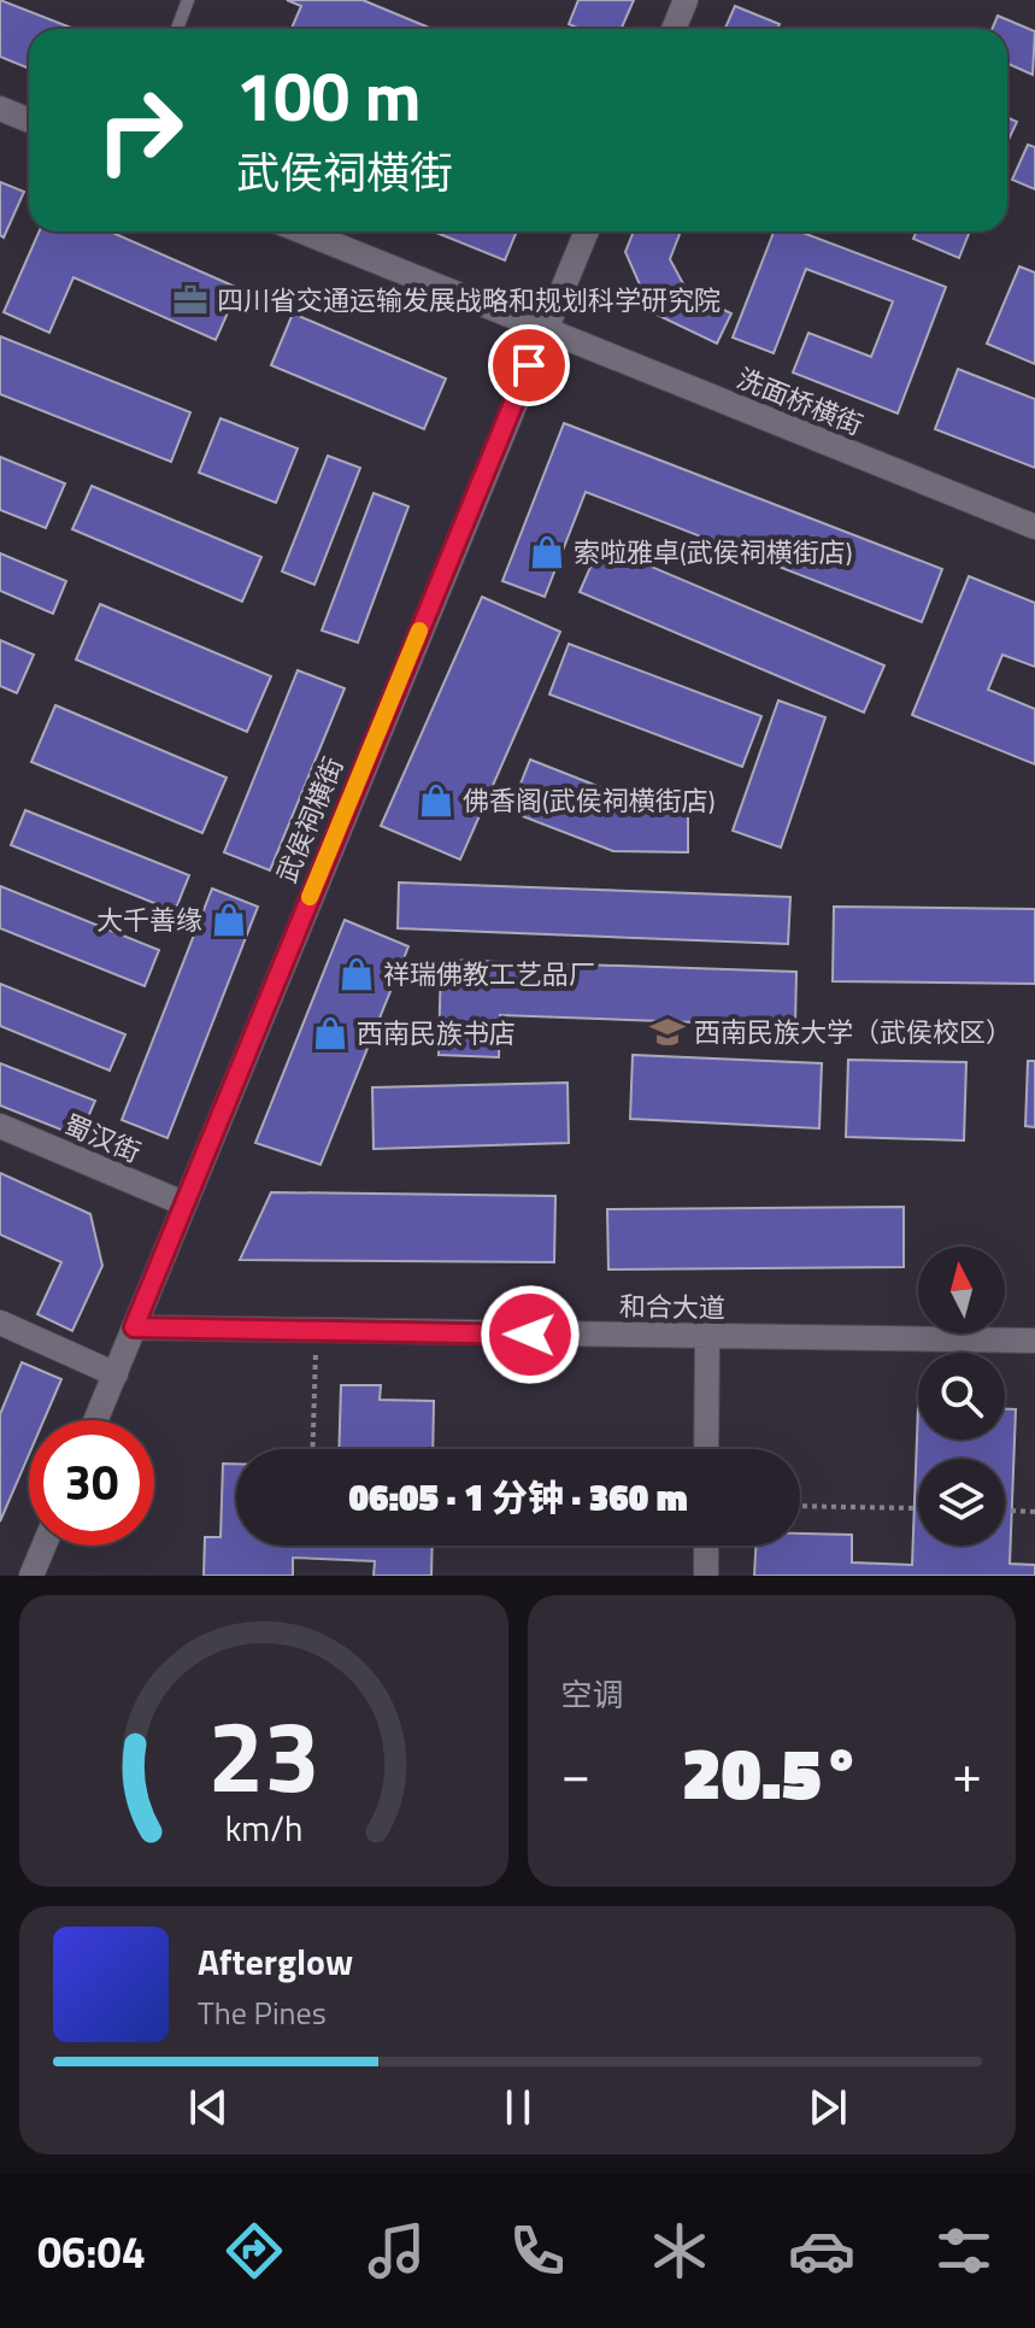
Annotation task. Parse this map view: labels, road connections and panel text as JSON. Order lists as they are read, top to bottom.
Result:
{
  "streets": {
    "street": [
      "洗面桥横街",
      "武侯祠横街",
      "蜀汉街",
      "和合大道"
    ]
  },
  "crossings": [
    ["洗面桥横街", "武侯祠横街"],
    ["武侯祠横街", "蜀汉街"],
    ["武侯祠横街", "和合大道"]
  ],
  "places": {
    "office": ["四川省交通运输发展战略和规划科学研究院"],
    "shop": [
      "索啦雅卓(武侯祠横街店)",
      "佛香阁(武侯祠横街店)",
      "大千善缘",
      "祥瑞佛教工艺品厂",
      "西南民族书店"
    ],
    "school or university": ["西南民族大学（武侯校区）"]
  },
  "north": "top",
  "page": {
    "turn": ["100 m", "武侯祠横街"],
    "limit": "30",
    "trip": "06:05 · 1 分钟 · 360 m",
    "tile": "空调",
    "heat": ["−", "20.5°", "+"],
    "song": ["Afterglow", "The Pines"],
    "tabs": "06:04",
    "gauge": ["23", "km/h"]
  }
}
